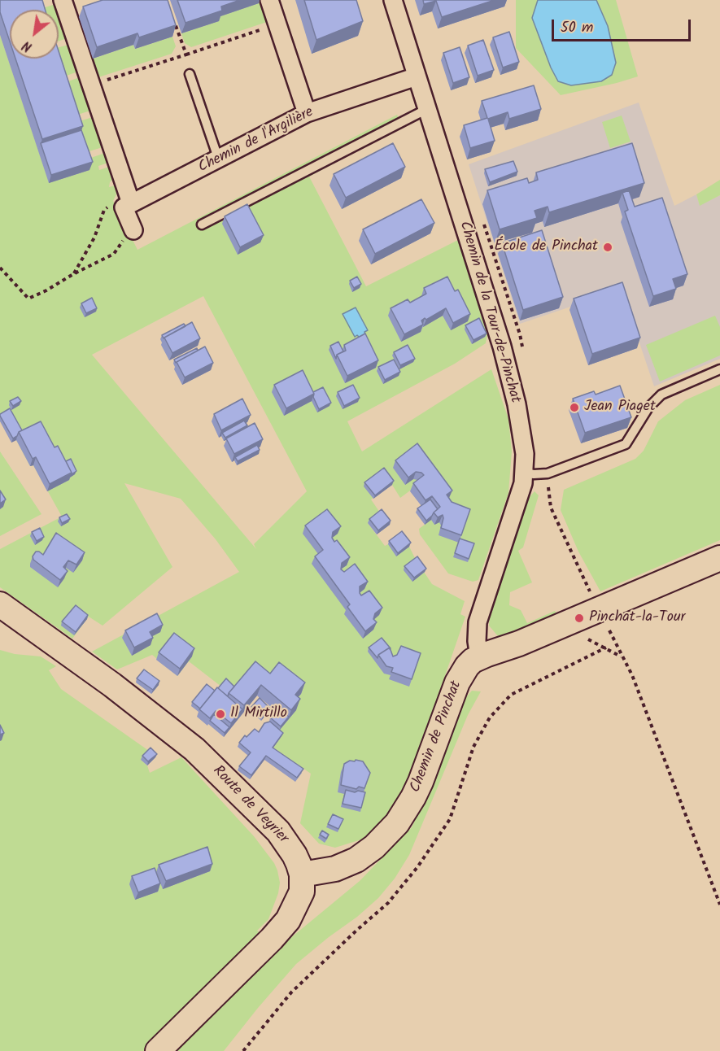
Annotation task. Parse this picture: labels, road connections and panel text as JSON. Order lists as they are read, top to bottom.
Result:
{
  "streets": {
    "main road": ["Chemin de Pinchat", "Route de Veyrier"],
    "street": ["Chemin de l'Argilière", "Chemin de la Tour-de-Pinchat"]
  },
  "crossings": [
    ["Chemin de l'Argilière", "Chemin de la Tour-de-Pinchat"],
    ["Chemin de la Tour-de-Pinchat", "Chemin de Pinchat"],
    ["Chemin de Pinchat", "Route de Veyrier"]
  ],
  "places": [
    "École de Pinchat",
    "Jean Piaget",
    "Pinchat-la-Tour",
    "Il Mirtillo"
  ],
  "scale_bar": "50 m",
  "north": "bottom left"
}
